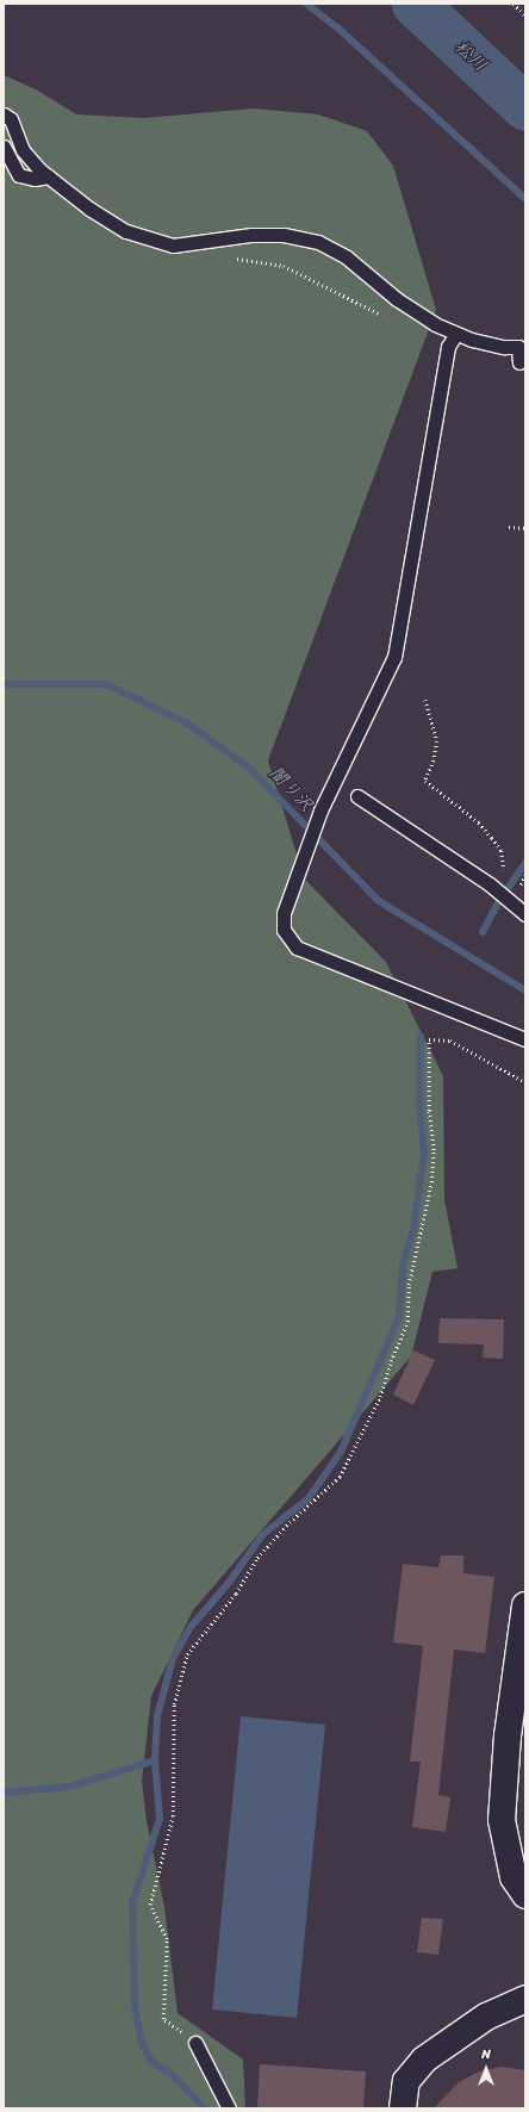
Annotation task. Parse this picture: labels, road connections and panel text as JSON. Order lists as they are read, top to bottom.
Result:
{
  "water": ["松川", "闇り沢"],
  "north": "top"
}
